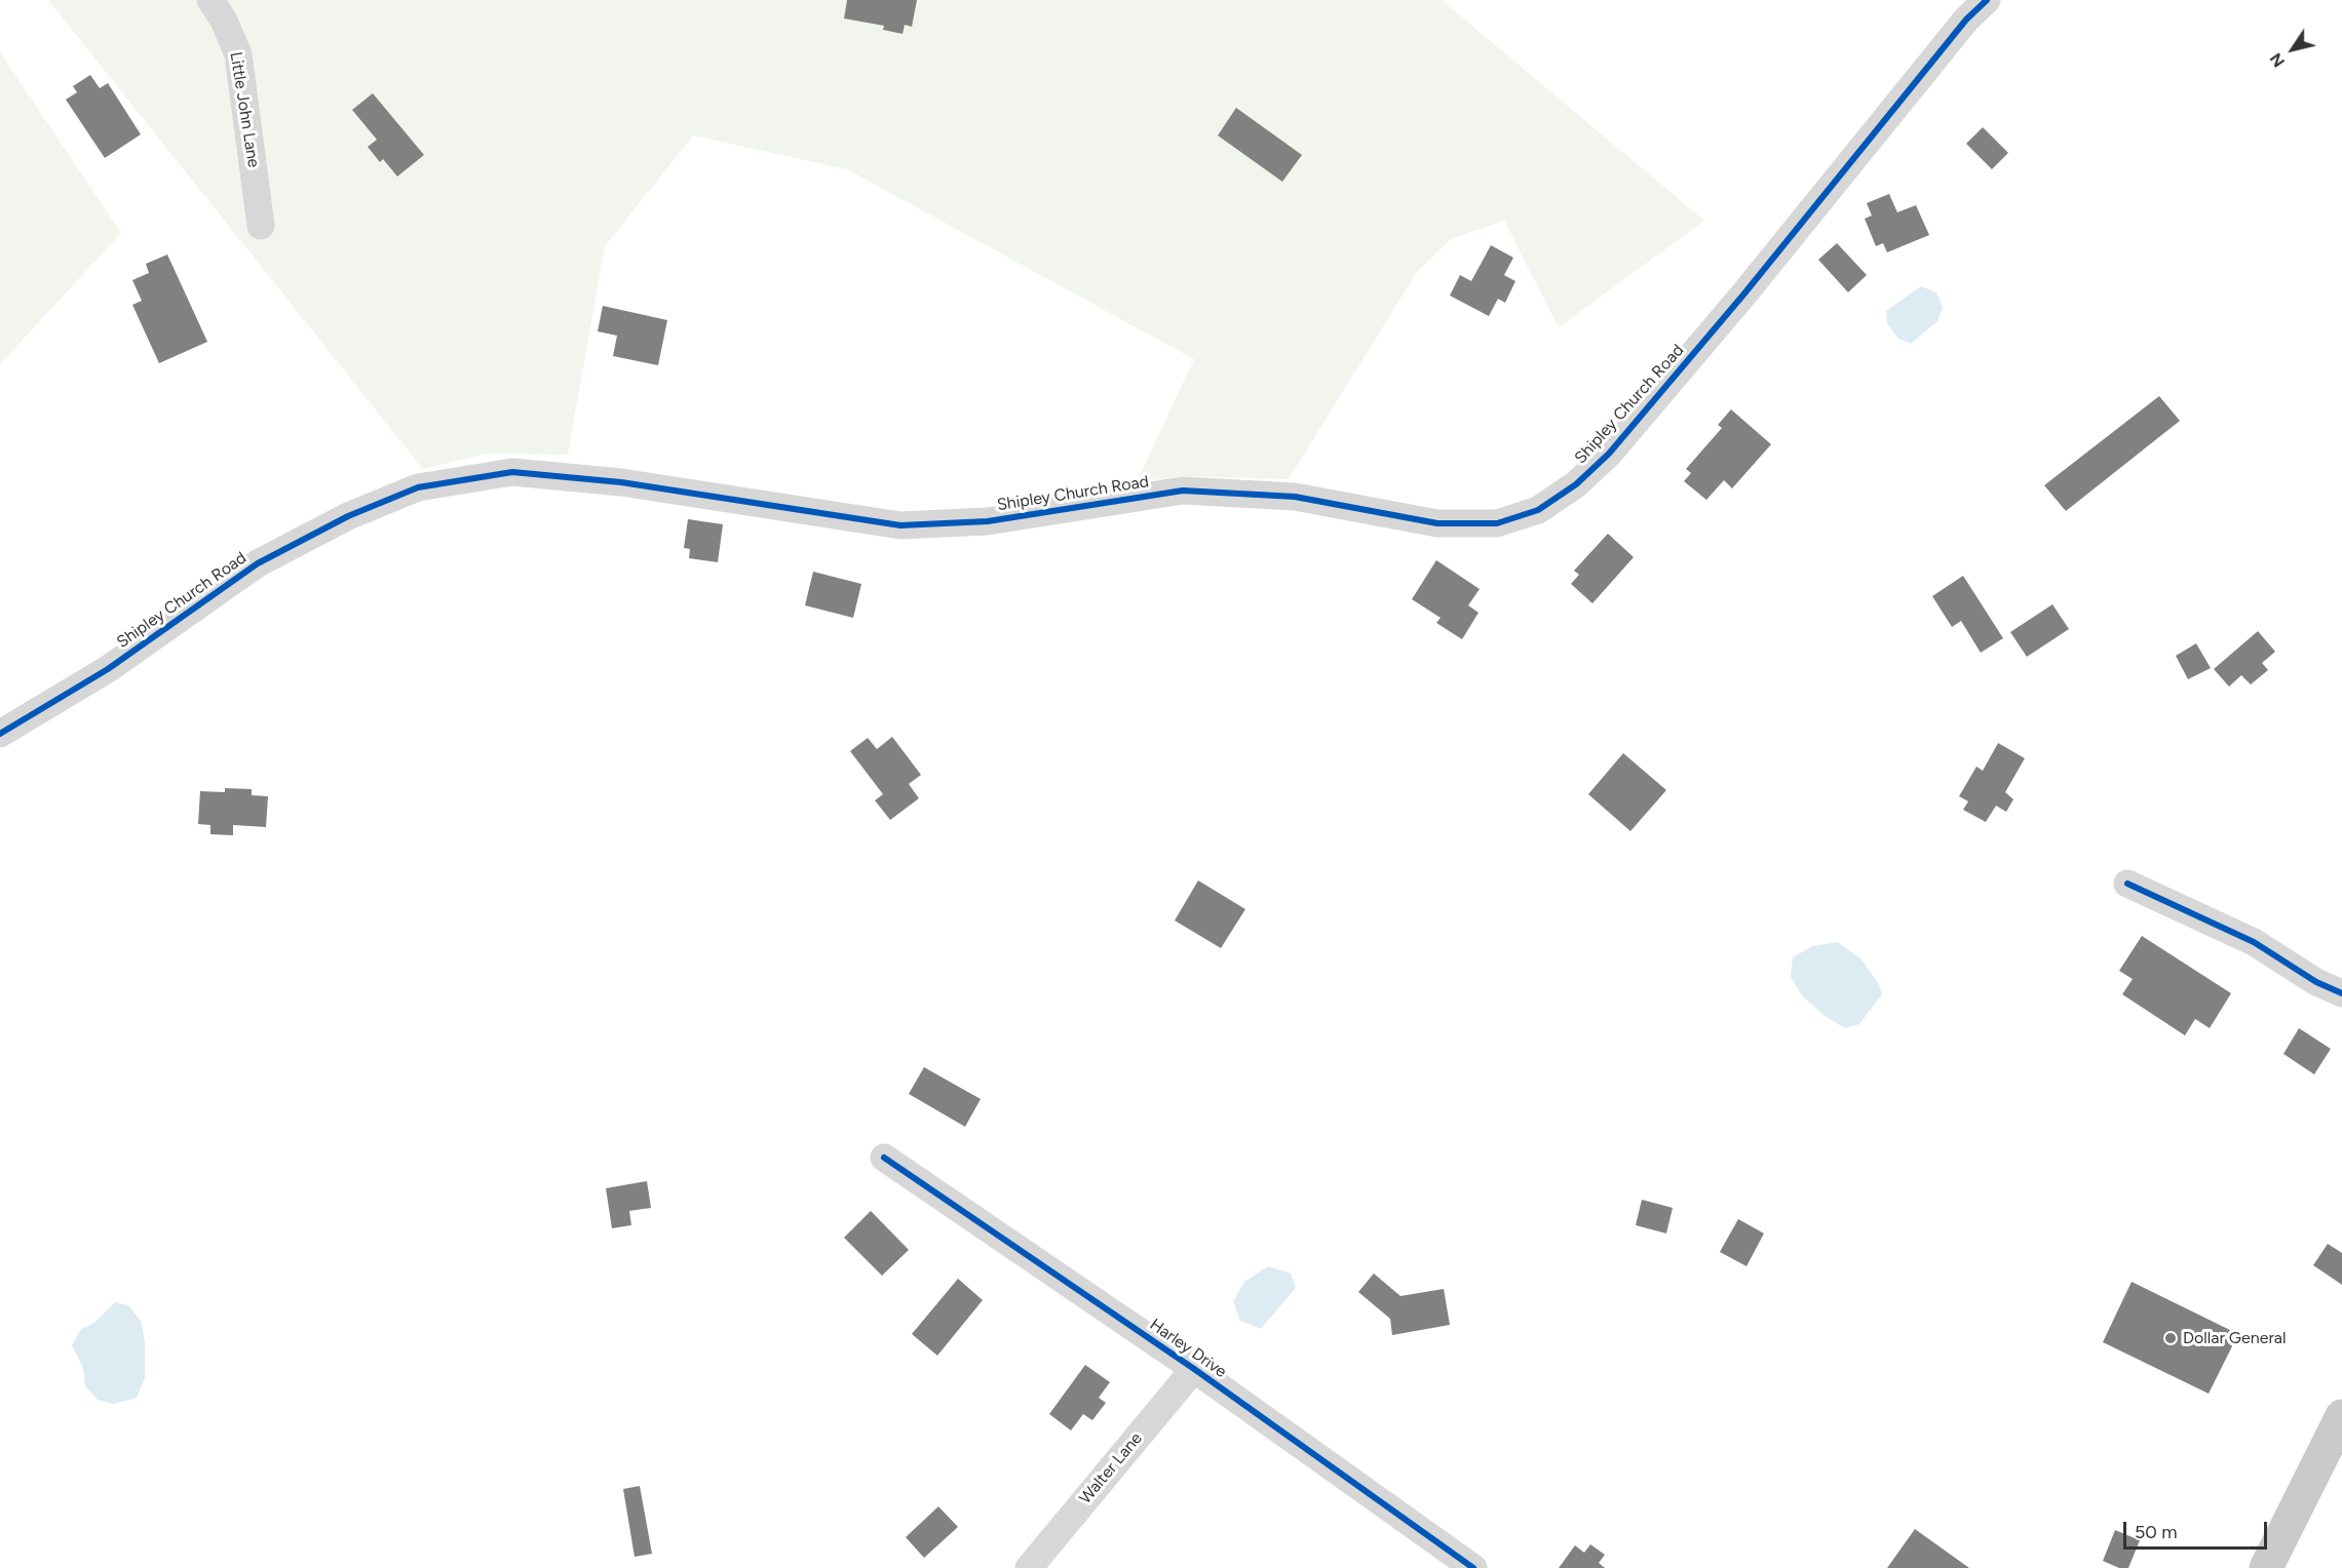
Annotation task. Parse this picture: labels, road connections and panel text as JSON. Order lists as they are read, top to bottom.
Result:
{
  "streets": {
    "street": [
      "Little John Lane",
      "Shipley Church Road",
      "Harley Drive",
      "Walter Lane"
    ]
  },
  "crossings": [
    ["Harley Drive", "Walter Lane"]
  ],
  "places": ["Dollar General"],
  "scale_bar": "50 m",
  "north": "bottom left"
}
